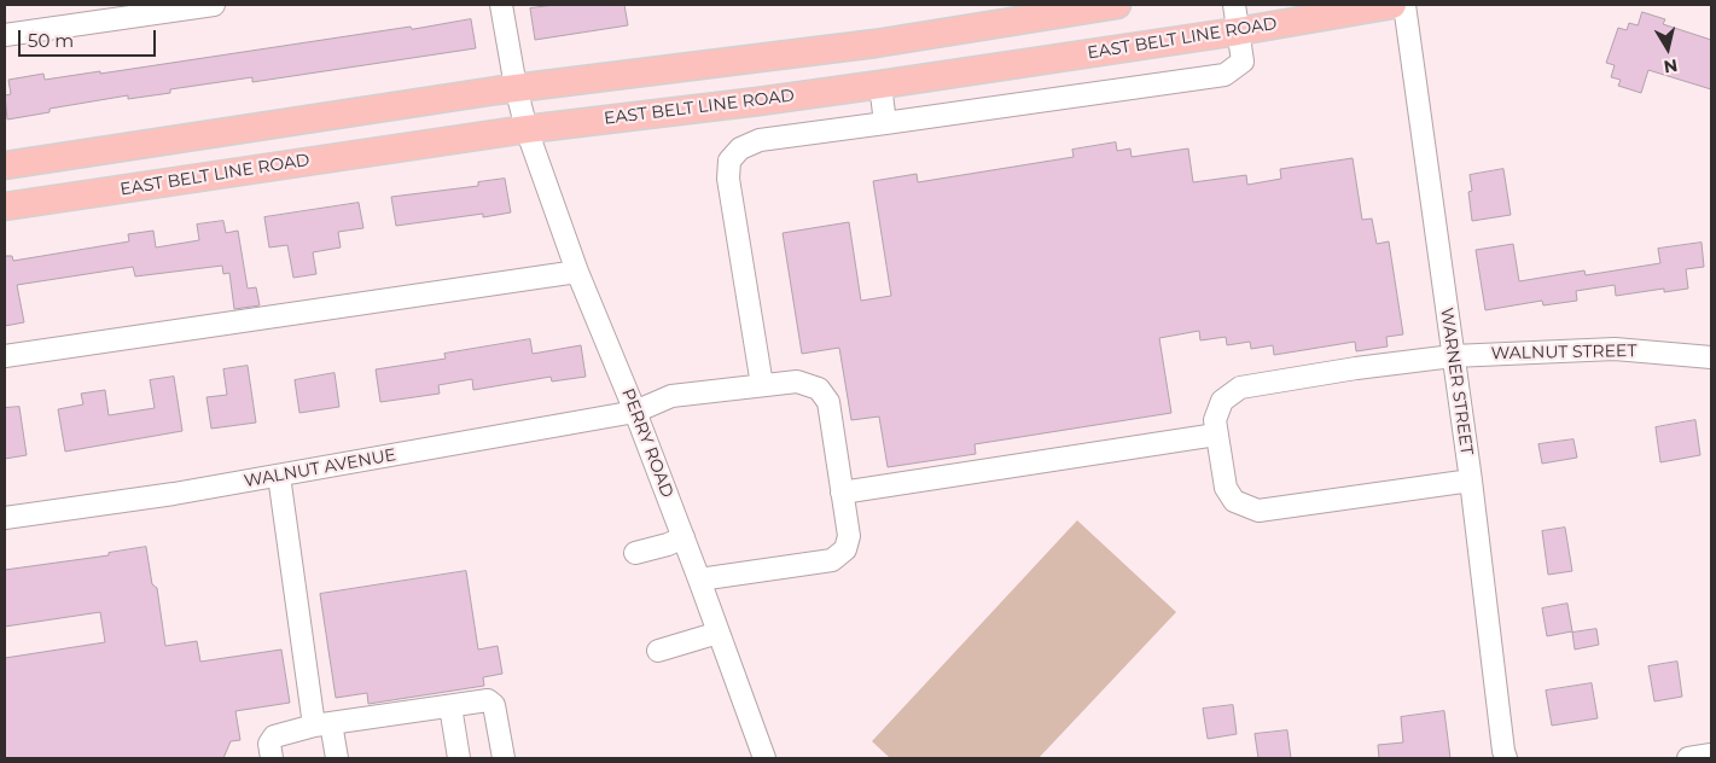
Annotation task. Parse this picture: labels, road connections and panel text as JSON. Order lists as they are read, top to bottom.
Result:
{
  "streets": {
    "main road": ["EAST BELT LINE ROAD"],
    "street": [
      "WALNUT STREET",
      "WARNER STREET",
      "PERRY ROAD",
      "WALNUT AVENUE"
    ]
  },
  "crossings": [
    ["EAST BELT LINE ROAD", "PERRY ROAD"],
    ["WALNUT STREET", "WARNER STREET"],
    ["PERRY ROAD", "WALNUT AVENUE"]
  ],
  "scale_bar": "50 m",
  "north": "bottom"
}
